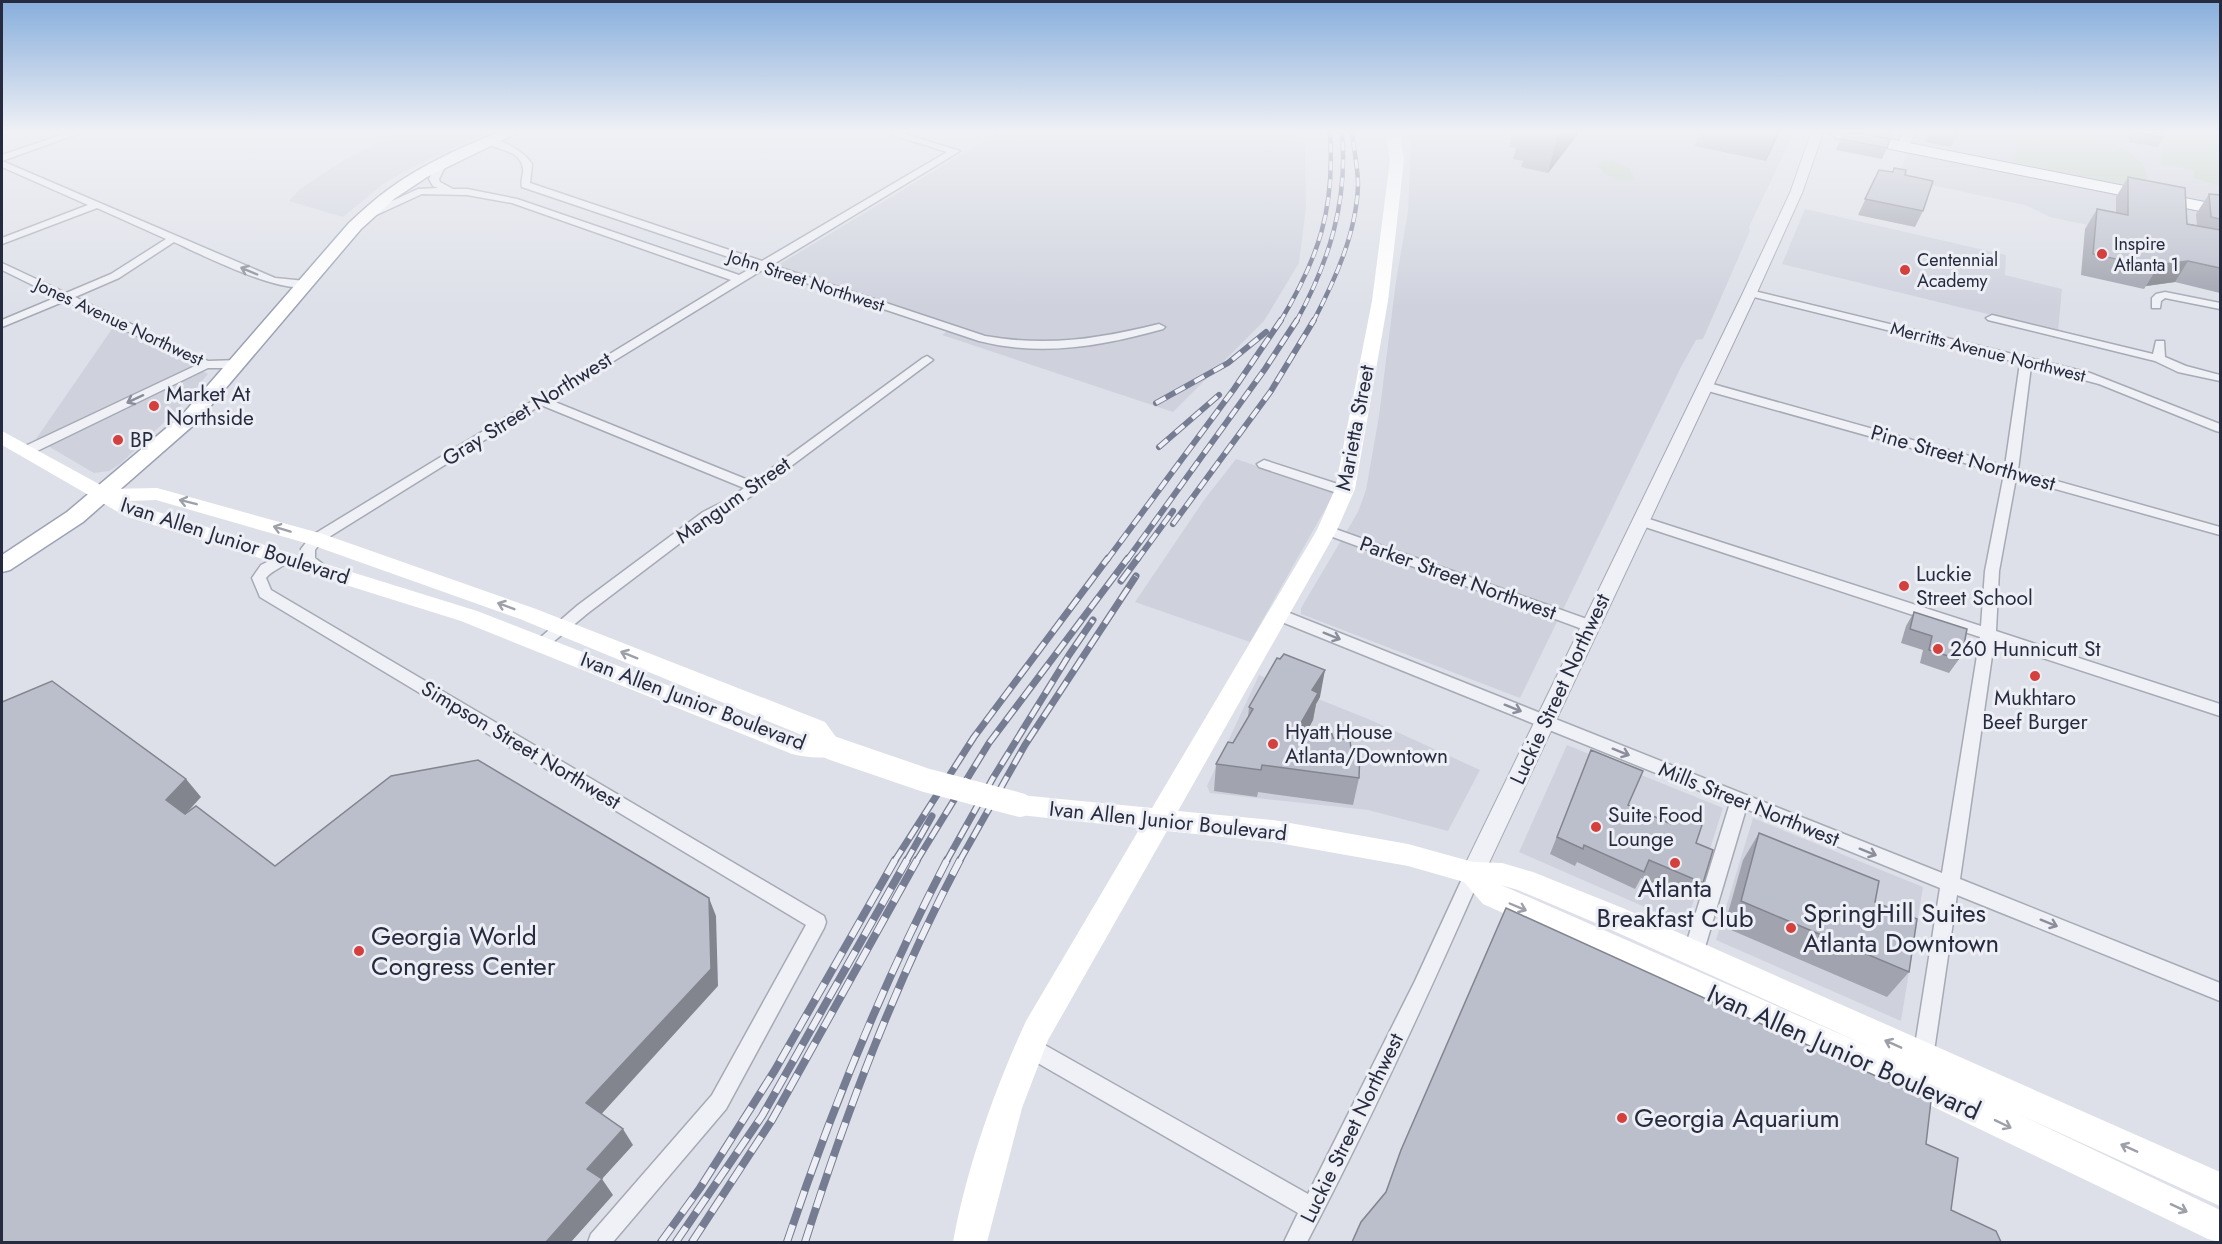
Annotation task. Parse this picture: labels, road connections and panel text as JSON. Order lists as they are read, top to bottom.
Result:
{
  "streets": {
    "main road": ["Marietta Street", "Ivan Allen Junior Boulevard"],
    "street": [
      "John Street Northwest",
      "Jones Avenue Northwest",
      "Merritts Avenue Northwest",
      "Gray Street Northwest",
      "Pine Street Northwest",
      "Mangum Street",
      "Parker Street Northwest",
      "Luckie Street Northwest",
      "Simpson Street Northwest",
      "Mills Street Northwest"
    ]
  },
  "crossings": [
    ["John Street Northwest", "Gray Street Northwest"],
    ["Merritts Avenue Northwest", "Luckie Street Northwest"],
    ["Gray Street Northwest", "Ivan Allen Junior Boulevard"],
    ["Marietta Street", "Ivan Allen Junior Boulevard"],
    ["Marietta Street", "Parker Street Northwest"],
    ["Marietta Street", "Mills Street Northwest"],
    ["Pine Street Northwest", "Luckie Street Northwest"],
    ["Mangum Street", "Ivan Allen Junior Boulevard"],
    ["Ivan Allen Junior Boulevard", "Luckie Street Northwest"],
    ["Ivan Allen Junior Boulevard", "Simpson Street Northwest"],
    ["Parker Street Northwest", "Luckie Street Northwest"],
    ["Luckie Street Northwest", "Mills Street Northwest"]
  ],
  "one_way": ["Mills Street Northwest"],
  "places": [
    "Inspire Atlanta 1",
    "Centennial Academy",
    "Market At Northside",
    "BP",
    "Luckie Street School",
    "260 Hunnicutt St",
    "Mukhtaro Beef Burger",
    "Hyatt House Atlanta/Downtown",
    "Suite Food Lounge",
    "Atlanta Breakfast Club",
    "SpringHill Suites Atlanta Downtown",
    "Georgia World Congress Center",
    "Georgia Aquarium"
  ]
}
